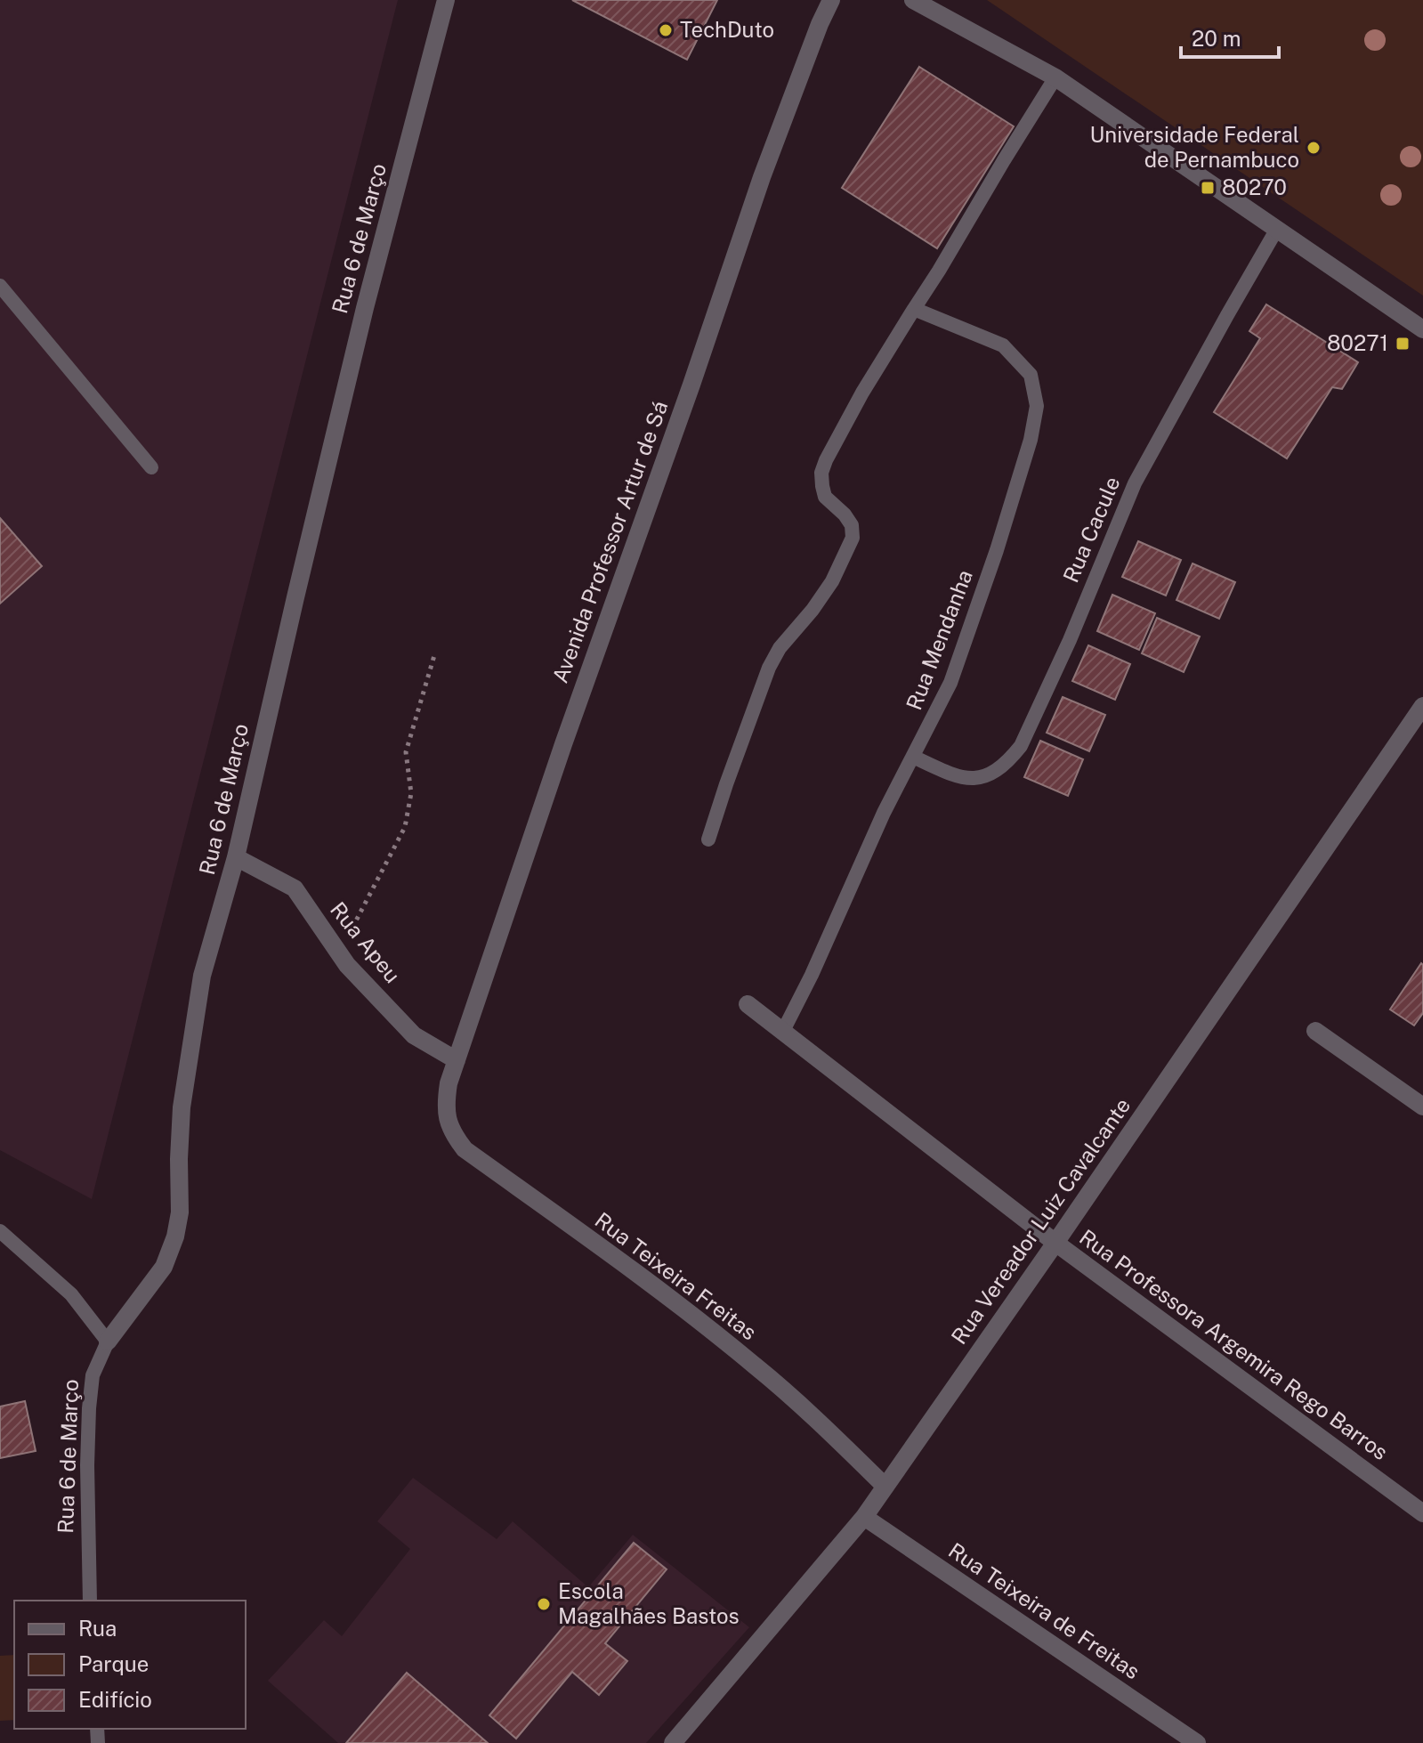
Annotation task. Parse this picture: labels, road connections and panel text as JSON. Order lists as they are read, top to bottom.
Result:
{
  "streets": {
    "street": [
      "Rua 6 de Março",
      "Avenida Professor Artur de Sá",
      "Rua Apeu",
      "Rua Vereador Luiz Cavalcante",
      "Rua Teixeira Freitas",
      "Rua Professora Argemira Rego Barros",
      "Rua Teixeira de Freitas"
    ],
    "lane": ["Rua Cacule", "Rua Mendanha"]
  },
  "crossings": [
    ["Rua 6 de Março", "Rua Apeu"],
    ["Rua Cacule", "Rua Mendanha"],
    ["Avenida Professor Artur de Sá", "Rua Apeu"],
    ["Avenida Professor Artur de Sá", "Rua Teixeira Freitas"],
    ["Rua Mendanha", "Rua Professora Argemira Rego Barros"],
    ["Rua Vereador Luiz Cavalcante", "Rua Teixeira Freitas"],
    ["Rua Vereador Luiz Cavalcante", "Rua Professora Argemira Rego Barros"],
    ["Rua Vereador Luiz Cavalcante", "Rua Teixeira de Freitas"]
  ],
  "places": {
    "other": ["TechDuto", "Universidade Federal de Pernambuco", "Escola Magalhães Bastos"],
    "transit": ["80270", "80271"]
  },
  "legend": ["Rua", "Parque", "Edifício"],
  "scale_bar": "20 m"
}
